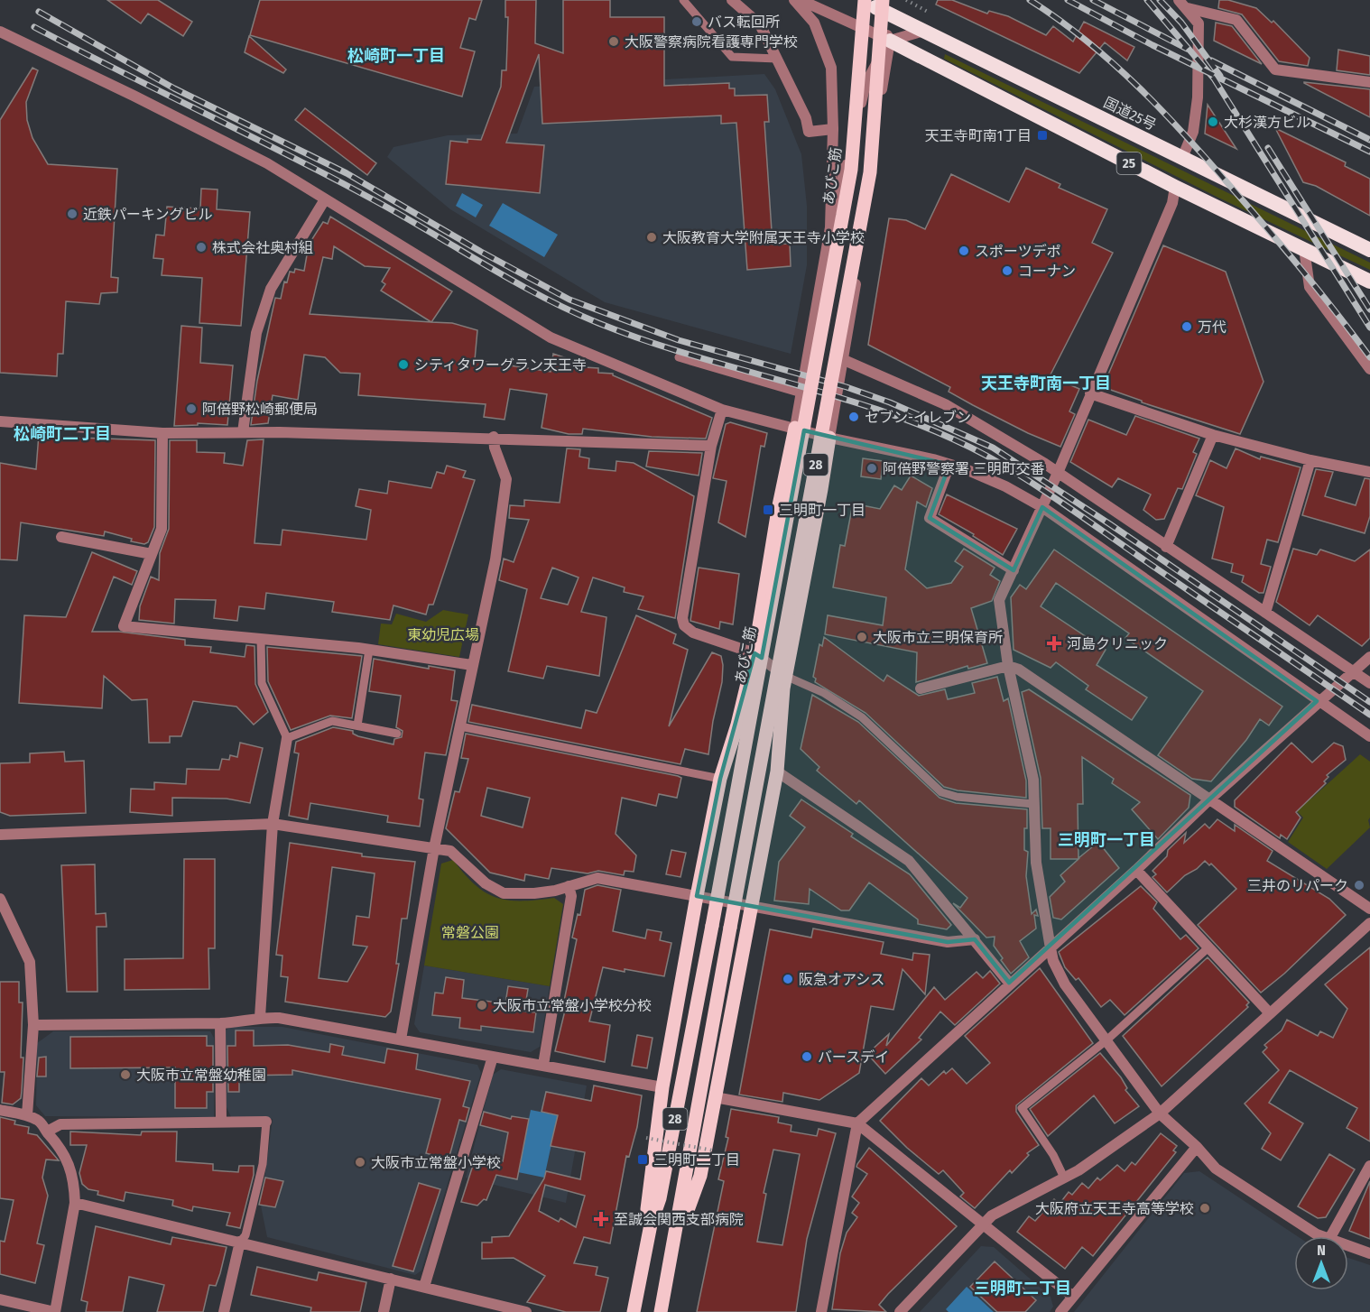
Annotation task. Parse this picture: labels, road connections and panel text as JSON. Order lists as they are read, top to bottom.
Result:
{
  "streets": {
    "highway": ["国道25号", "25"],
    "main road": ["あびこ筋", "28"]
  },
  "crossings": [
    ["国道25号", "あびこ筋"],
    ["国道25号", "28"],
    ["あびこ筋", "28"]
  ],
  "districts": [
    "松崎町一丁目",
    "天王寺町南一丁目",
    "松崎町二丁目",
    "三明町一丁目",
    "三明町二丁目"
  ],
  "parks": ["東幼児広場", "常磐公園"],
  "places": {
    "other": [
      "バス転回所",
      "大阪警察病院看護専門学校",
      "大杉漢方ビル",
      "近鉄パーキングビル",
      "大阪教育大学附属天王寺小学校",
      "株式会社奥村組",
      "スポーツデポ",
      "コーナン",
      "万代",
      "シティタワーグラン天王寺",
      "阿倍野松崎郵便局",
      "セブン-イレブン",
      "阿倍野警察署 三明町交番",
      "大阪市立三明保育所",
      "三井のリパーク",
      "阪急オアシス",
      "大阪市立常盤小学校分校",
      "バースデイ",
      "大阪市立常盤幼稚園",
      "大阪市立常盤小学校",
      "大阪府立天王寺高等学校"
    ],
    "transit": ["天王寺町南1丁目", "三明町一丁目", "三明町二丁目"],
    "health": ["河島クリニック", "至誠会関西支部病院"]
  },
  "north": "top"
}
